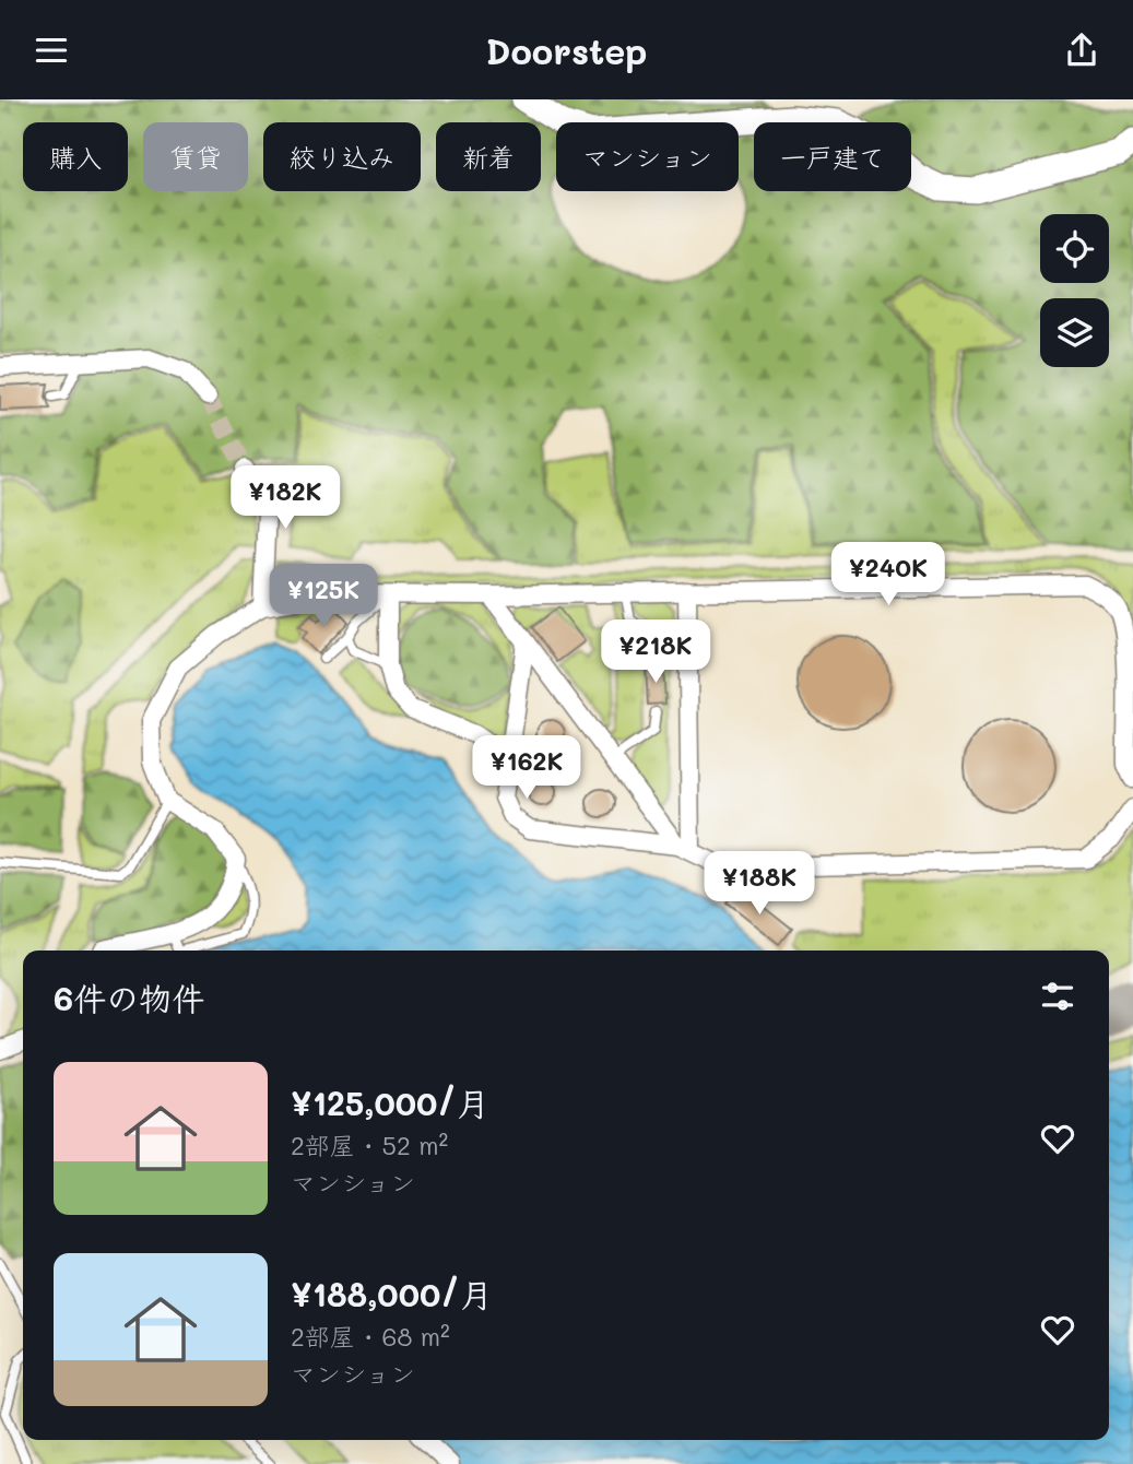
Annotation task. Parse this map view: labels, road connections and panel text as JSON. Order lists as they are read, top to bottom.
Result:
{
  "page": {
    "header": "Doorstep",
    "chip": [
      "購入",
      "賃貸",
      "絞り込み",
      "新着",
      "マンション",
      "一戸建て"
    ],
    "price": [
      "¥182K",
      "¥240K",
      "¥125K",
      "¥218K",
      "¥162K",
      "¥188K"
    ],
    "heading": "6件の物件",
    "list": [
      {
        "name": "¥125,000/月",
        "note": "2部屋 · 52 m² · マンション"
      },
      {
        "name": "¥188,000/月",
        "note": "2部屋 · 68 m² · マンション"
      }
    ]
  }
}
